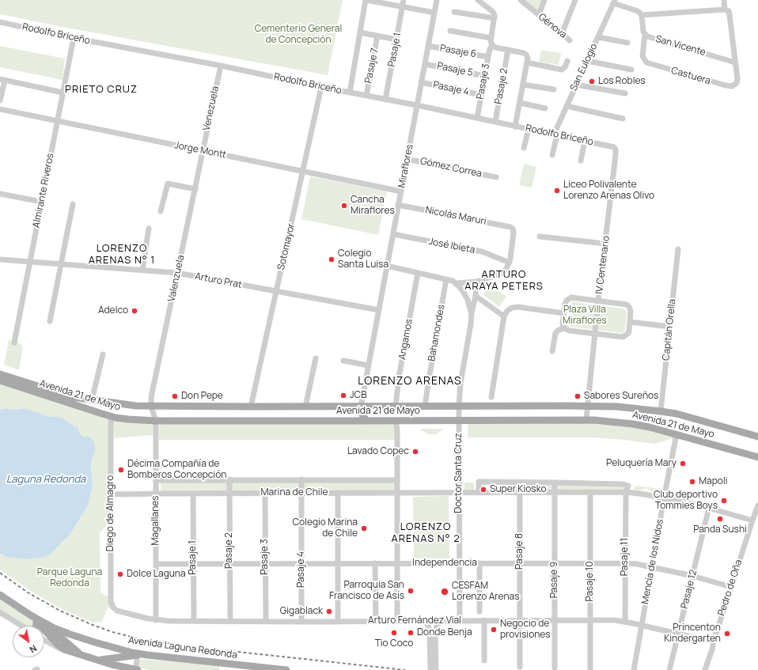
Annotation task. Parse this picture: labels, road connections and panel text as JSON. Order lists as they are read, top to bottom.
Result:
{
  "streets": {
    "main road": ["Avenida 21 de Mayo", "Avenida Laguna Redonda"],
    "street": [
      "Génova",
      "Rodolfo Briceño",
      "San Vicente",
      "Pasaje 1",
      "Pasaje 6",
      "Pasaje 7",
      "San Eulogio",
      "Pasaje 5",
      "Castuera",
      "Pasaje 3",
      "Pasaje 2",
      "Pasaje 4",
      "Venezuela",
      "Jorge Montt",
      "Miraflores",
      "Gómez Correa",
      "Almirante Riveros",
      "Nicolás Maruri",
      "José Ibíeta",
      "Sotomayor",
      "IV Centenario",
      "Valenzuela",
      "Arturo Prat",
      "Capitán Orella",
      "Bahamondes",
      "Angamos",
      "Doctor Santa Cruz",
      "Marina de Chile",
      "Diego de Almagro",
      "Magallanes",
      "Pasaje 8",
      "Pasaje 11",
      "Mencía de los Nidos",
      "Independencia",
      "Pasaje 9",
      "Pasaje 10",
      "Pedro de Oña",
      "Pasaje 12",
      "Arturo Fernández Vial"
    ]
  },
  "crossings": [
    ["Rodolfo Briceño", "Pasaje 1"],
    ["Rodolfo Briceño", "Pasaje 7"],
    ["Rodolfo Briceño", "San Eulogio"],
    ["Rodolfo Briceño", "Pasaje 3"],
    ["Rodolfo Briceño", "Pasaje 2"],
    ["Rodolfo Briceño", "Venezuela"],
    ["Rodolfo Briceño", "Miraflores"],
    ["Rodolfo Briceño", "Almirante Riveros"],
    ["Rodolfo Briceño", "Sotomayor"],
    ["Rodolfo Briceño", "IV Centenario"],
    ["San Vicente", "Castuera"],
    ["Pasaje 1", "Marina de Chile"],
    ["Pasaje 1", "Independencia"],
    ["Pasaje 1", "Arturo Fernández Vial"],
    ["Pasaje 6", "Pasaje 3"],
    ["Pasaje 6", "Miraflores"],
    ["Pasaje 5", "Pasaje 3"],
    ["Pasaje 5", "Miraflores"],
    ["Pasaje 3", "Pasaje 4"],
    ["Pasaje 3", "Marina de Chile"],
    ["Pasaje 3", "Independencia"],
    ["Pasaje 3", "Arturo Fernández Vial"],
    ["Pasaje 2", "Marina de Chile"],
    ["Pasaje 2", "Independencia"],
    ["Pasaje 2", "Arturo Fernández Vial"],
    ["Pasaje 4", "Miraflores"],
    ["Pasaje 4", "Marina de Chile"],
    ["Pasaje 4", "Independencia"],
    ["Pasaje 4", "Arturo Fernández Vial"],
    ["Venezuela", "Jorge Montt"],
    ["Venezuela", "Valenzuela"],
    ["Jorge Montt", "Miraflores"],
    ["Jorge Montt", "Almirante Riveros"],
    ["Jorge Montt", "Sotomayor"],
    ["Jorge Montt", "Valenzuela"],
    ["Miraflores", "Gómez Correa"],
    ["Miraflores", "Nicolás Maruri"],
    ["Miraflores", "José Ibíeta"],
    ["Miraflores", "Arturo Prat"],
    ["Miraflores", "Avenida 21 de Mayo"],
    ["Almirante Riveros", "Arturo Prat"],
    ["Nicolás Maruri", "José Ibíeta"],
    ["Sotomayor", "Arturo Prat"],
    ["Sotomayor", "Avenida 21 de Mayo"],
    ["IV Centenario", "Avenida 21 de Mayo"],
    ["Valenzuela", "Arturo Prat"],
    ["Valenzuela", "Avenida 21 de Mayo"],
    ["Capitán Orella", "Avenida 21 de Mayo"],
    ["Bahamondes", "Avenida 21 de Mayo"],
    ["Angamos", "Avenida 21 de Mayo"],
    ["Avenida 21 de Mayo", "Doctor Santa Cruz"],
    ["Avenida 21 de Mayo", "Diego de Almagro"],
    ["Avenida 21 de Mayo", "Magallanes"],
    ["Avenida 21 de Mayo", "Mencía de los Nidos"],
    ["Doctor Santa Cruz", "Marina de Chile"],
    ["Doctor Santa Cruz", "Independencia"],
    ["Doctor Santa Cruz", "Arturo Fernández Vial"],
    ["Marina de Chile", "Diego de Almagro"],
    ["Marina de Chile", "Magallanes"],
    ["Marina de Chile", "Pasaje 8"],
    ["Marina de Chile", "Pasaje 11"],
    ["Marina de Chile", "Mencía de los Nidos"],
    ["Marina de Chile", "Pasaje 9"],
    ["Marina de Chile", "Pasaje 10"],
    ["Marina de Chile", "Pedro de Oña"],
    ["Marina de Chile", "Pasaje 12"],
    ["Diego de Almagro", "Arturo Fernández Vial"],
    ["Magallanes", "Independencia"],
    ["Magallanes", "Arturo Fernández Vial"],
    ["Pasaje 8", "Independencia"],
    ["Pasaje 8", "Arturo Fernández Vial"],
    ["Pasaje 11", "Independencia"],
    ["Pasaje 11", "Arturo Fernández Vial"],
    ["Mencía de los Nidos", "Independencia"],
    ["Mencía de los Nidos", "Arturo Fernández Vial"],
    ["Independencia", "Pasaje 9"],
    ["Independencia", "Pasaje 10"],
    ["Independencia", "Pedro de Oña"],
    ["Independencia", "Pasaje 12"],
    ["Pasaje 9", "Arturo Fernández Vial"],
    ["Pasaje 10", "Arturo Fernández Vial"],
    ["Pedro de Oña", "Arturo Fernández Vial"],
    ["Pasaje 12", "Arturo Fernández Vial"]
  ],
  "districts": [
    "PRIETO CRUZ",
    "LORENZO ARENAS N° 1",
    "ARTURO ARAYA PETERS",
    "LORENZO ARENAS",
    "LORENZO ARENAS N° 2"
  ],
  "water": ["Laguna Redonda"],
  "parks": ["Cementerio General de Concepción", "Plaza Villa Miraflores", "Parque Laguna Redonda"],
  "places": [
    "Los Robles",
    "Liceo Polivalente Lorenzo Arenas Olivo",
    "Cancha Miraflores",
    "Colegio Santa Luisa",
    "Adelco",
    "JCB",
    "Don Pepe",
    "Sabores Sureños",
    "Lavado Copec",
    "Peluquería Mary",
    "Décima Compañía de Bomberos Concepción",
    "Mapoli",
    "Super Kiosko",
    "Club deportivo Tommies Boys",
    "Panda Sushi",
    "Colegio Marina de Chile",
    "Dolce Laguna",
    "Parroquia San Francisco de Asís",
    "CESFAM Lorenzo Arenas",
    "Gigablack",
    "Negocio de provisiones",
    "Tio Coco",
    "Donde Benja",
    "Princenton Kindergarten"
  ],
  "north": "bottom right"
}
